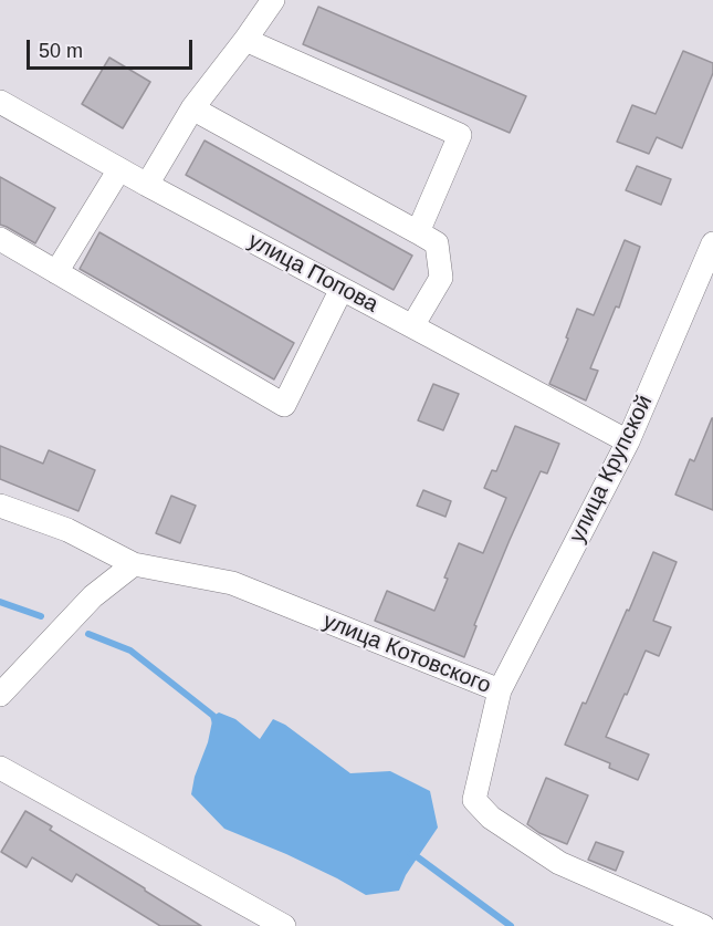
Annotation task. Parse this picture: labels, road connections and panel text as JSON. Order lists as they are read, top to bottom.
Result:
{
  "streets": {
    "street": ["улица Попова", "улица Крупской", "улица Котовского"]
  },
  "crossings": [
    ["улица Попова", "улица Крупской"],
    ["улица Крупской", "улица Котовского"]
  ],
  "scale_bar": "50 m"
}
